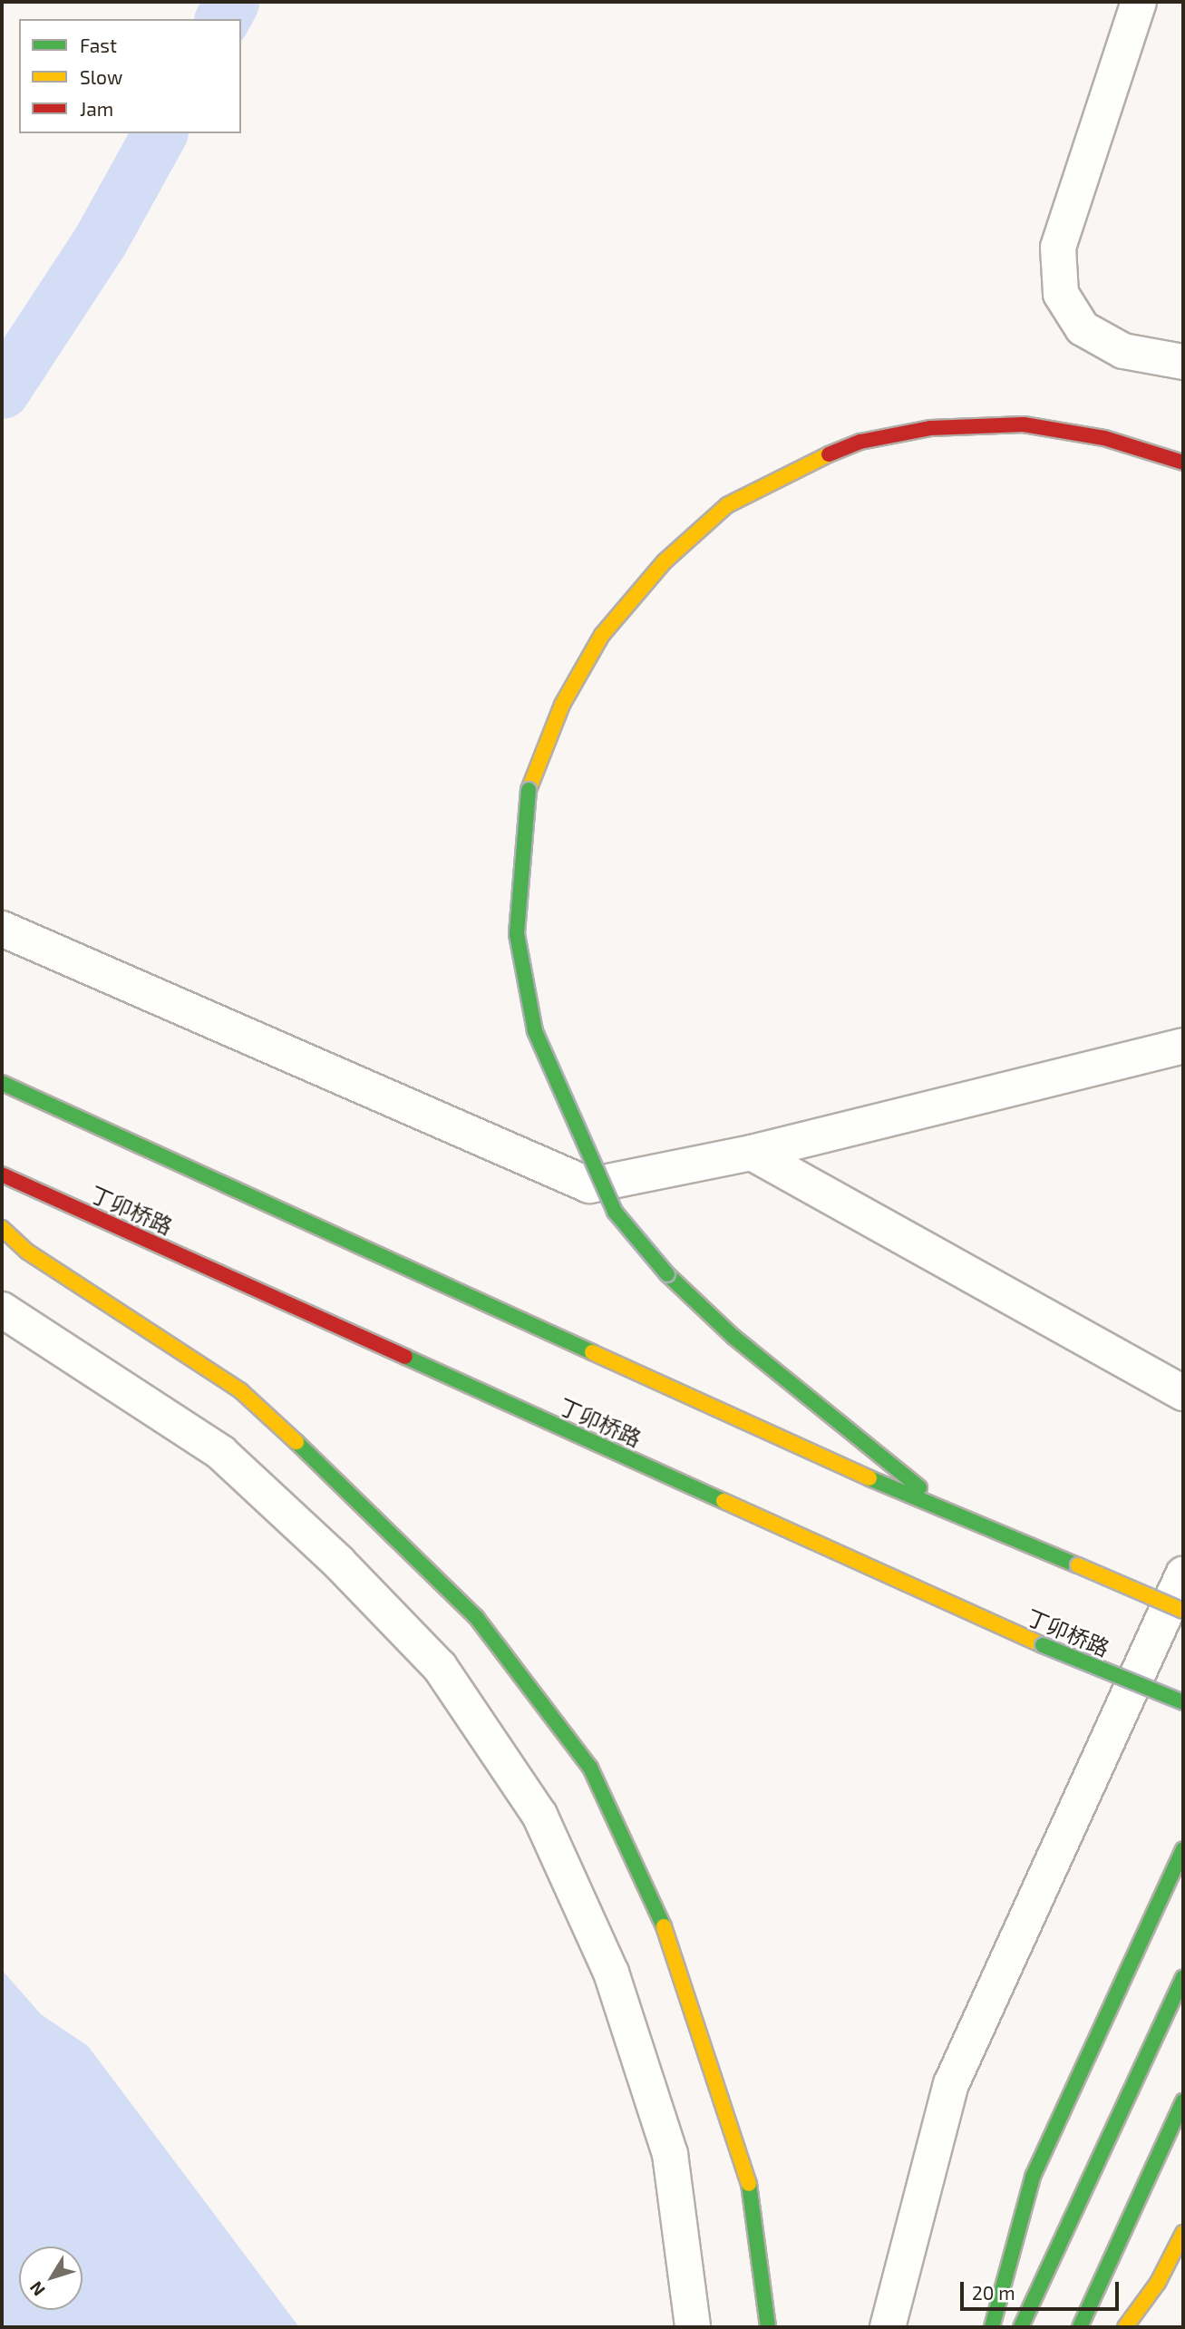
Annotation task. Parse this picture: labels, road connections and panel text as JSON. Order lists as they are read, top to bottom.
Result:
{
  "streets": {
    "main road": ["丁卯桥路"]
  },
  "legend": ["Fast", "Slow", "Jam"],
  "scale_bar": "20 m",
  "north": "bottom left"
}
